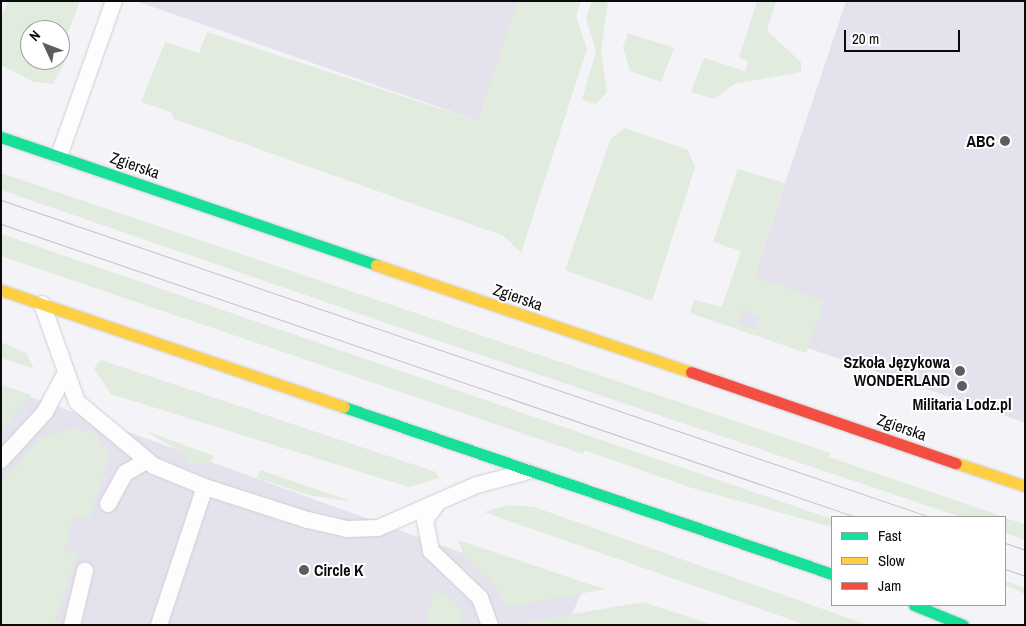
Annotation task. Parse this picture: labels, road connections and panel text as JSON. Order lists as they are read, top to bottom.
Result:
{
  "streets": {
    "main road": ["Zgierska"]
  },
  "places": [
    "ABC",
    "Szkoła Językowa WONDERLAND",
    "Militaria Lodz.pl",
    "Circle K"
  ],
  "legend": ["Fast", "Slow", "Jam"],
  "scale_bar": "20 m",
  "north": "top left"
}
